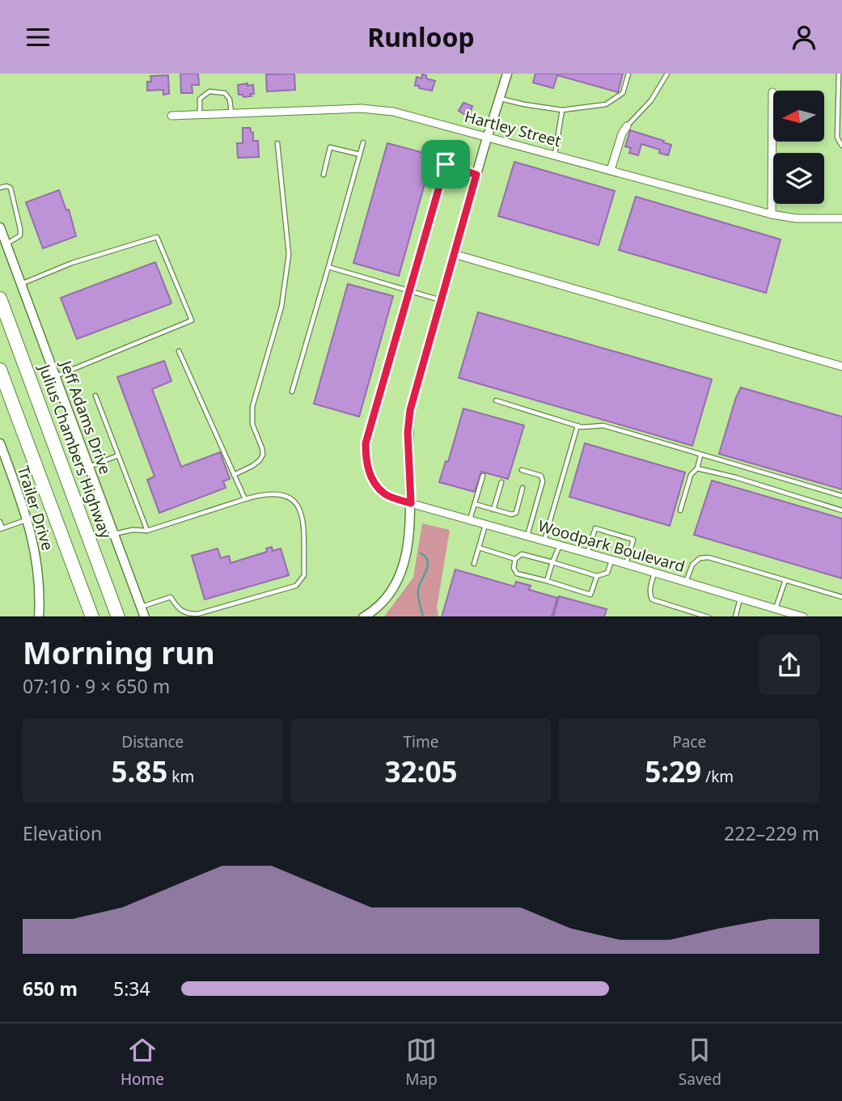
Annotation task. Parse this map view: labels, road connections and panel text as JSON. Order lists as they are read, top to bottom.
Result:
{
  "streets": {
    "highway": ["Julius Chambers Highway"],
    "street": [
      "Hartley Street",
      "Jeff Adams Drive",
      "Trailer Drive",
      "Woodpark Boulevard"
    ]
  },
  "north": "left",
  "page": {
    "header": "Runloop",
    "heading": ["Morning run", "07:10 · 9 × 650 m"],
    "stats": [
      ["Distance", "5.85 km"],
      ["Time", "32:05"],
      ["Pace", "5:29 /km"]
    ],
    "chart": ["Elevation", "222–229 m"],
    "list": [
      {
        "name": "650 m",
        "note": "5:34"
      }
    ],
    "tabs": ["Home", "Map", "Saved"]
  }
}
